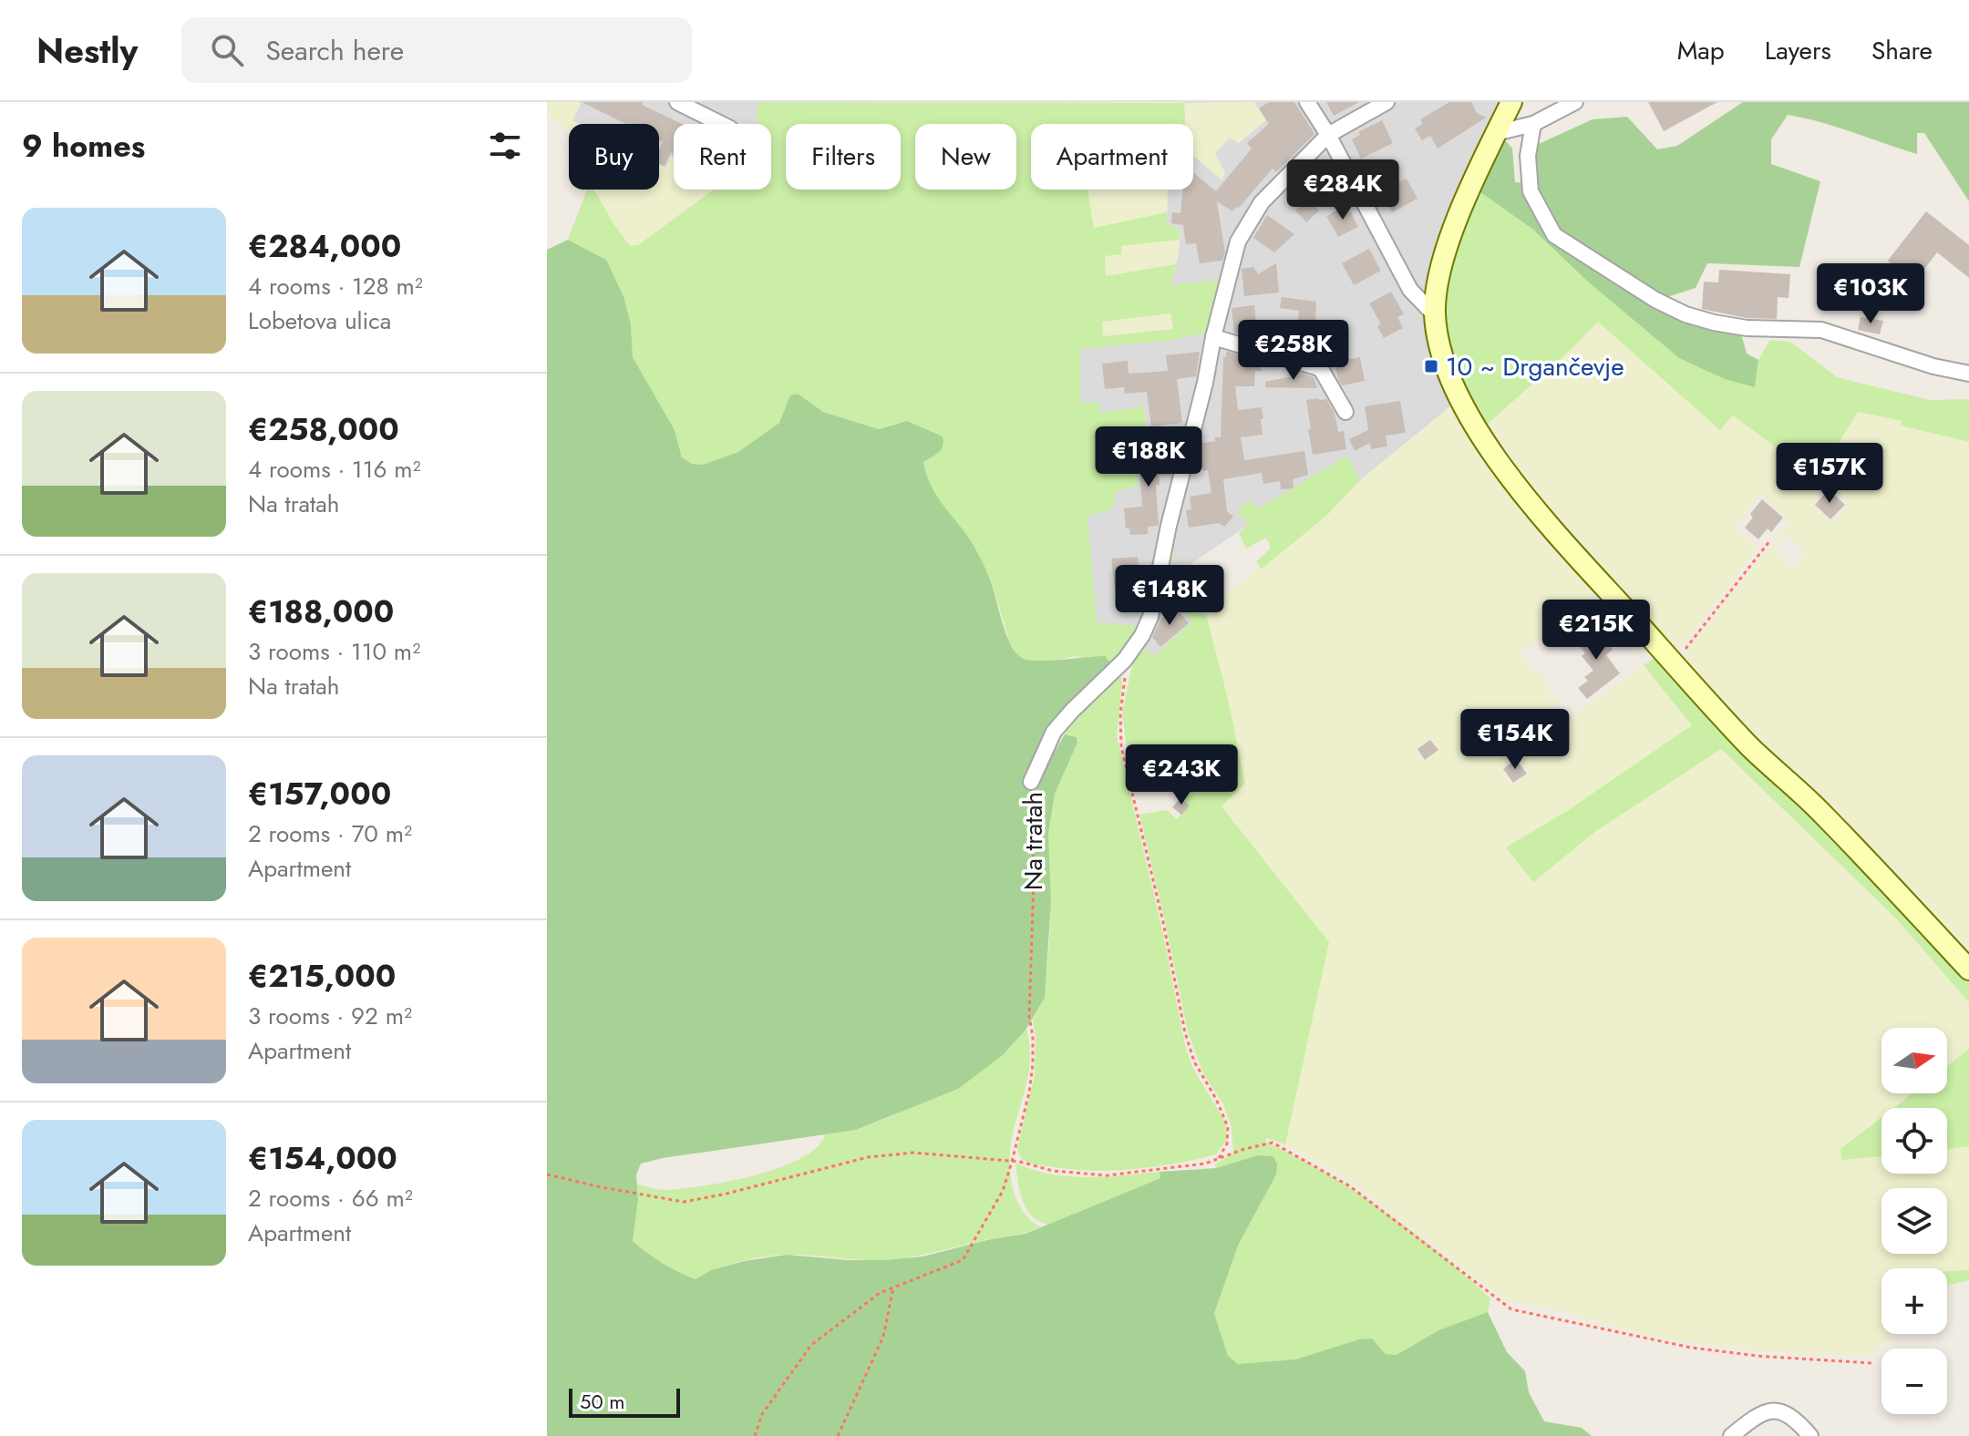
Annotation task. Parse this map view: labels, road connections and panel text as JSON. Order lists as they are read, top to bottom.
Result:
{
  "streets": {
    "street": ["Na tratah"]
  },
  "places": {
    "transit": ["10 ~ Drgančevje"]
  },
  "scale_bar": "50 m",
  "north": "right",
  "page": {
    "header": "Nestly",
    "search": "Search here",
    "nav": ["Map", "Layers", "Share"],
    "heading": "9 homes",
    "chip": [
      "Buy",
      "Rent",
      "Filters",
      "New",
      "Apartment"
    ],
    "price": [
      "€284K",
      "€103K",
      "€258K",
      "€188K",
      "€157K",
      "€148K",
      "€215K",
      "€154K",
      "€243K"
    ],
    "list": [
      {
        "name": "€284,000",
        "note": "4 rooms · 128 m² · Lobetova ulica"
      },
      {
        "name": "€258,000",
        "note": "4 rooms · 116 m² · Na tratah"
      },
      {
        "name": "€188,000",
        "note": "3 rooms · 110 m² · Na tratah"
      },
      {
        "name": "€157,000",
        "note": "2 rooms · 70 m² · Apartment"
      },
      {
        "name": "€215,000",
        "note": "3 rooms · 92 m² · Apartment"
      },
      {
        "name": "€154,000",
        "note": "2 rooms · 66 m² · Apartment"
      }
    ],
    "map_buttons": ["+", "−"],
    "scale": "50 m"
  }
}
